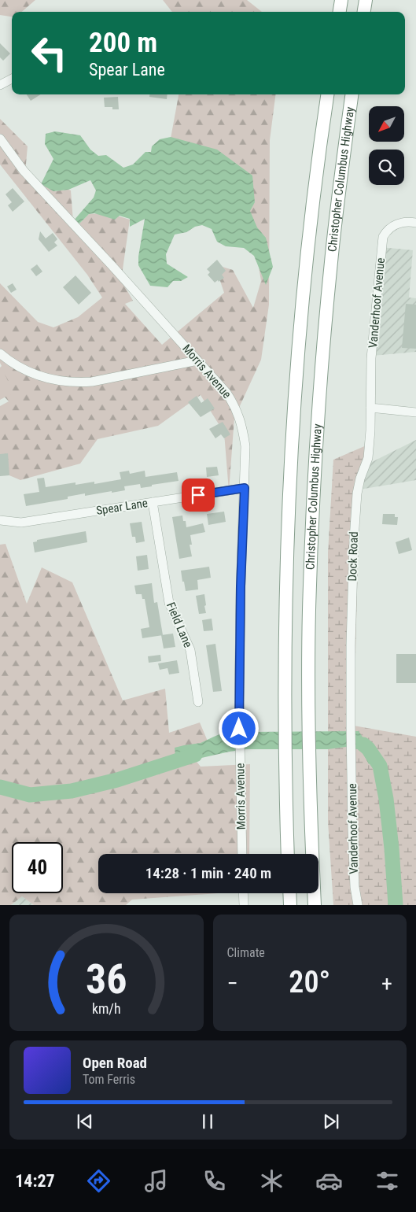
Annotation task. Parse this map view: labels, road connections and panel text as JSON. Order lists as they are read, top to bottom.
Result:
{
  "streets": {
    "highway": ["Christopher Columbus Highway"],
    "street": [
      "Vanderhoof Avenue",
      "Morris Avenue",
      "Spear Lane",
      "Dock Road",
      "Field Lane"
    ]
  },
  "crossings": [
    ["Vanderhoof Avenue", "Dock Road"],
    ["Morris Avenue", "Spear Lane"],
    ["Spear Lane", "Field Lane"]
  ],
  "north": "bottom left",
  "page": {
    "turn": ["200 m", "Spear Lane"],
    "limit": "40",
    "trip": "14:28 · 1 min · 240 m",
    "tile": "Climate",
    "heat": ["−", "20°", "+"],
    "song": ["Open Road", "Tom Ferris"],
    "tabs": "14:27",
    "gauge": ["36", "km/h"]
  }
}
